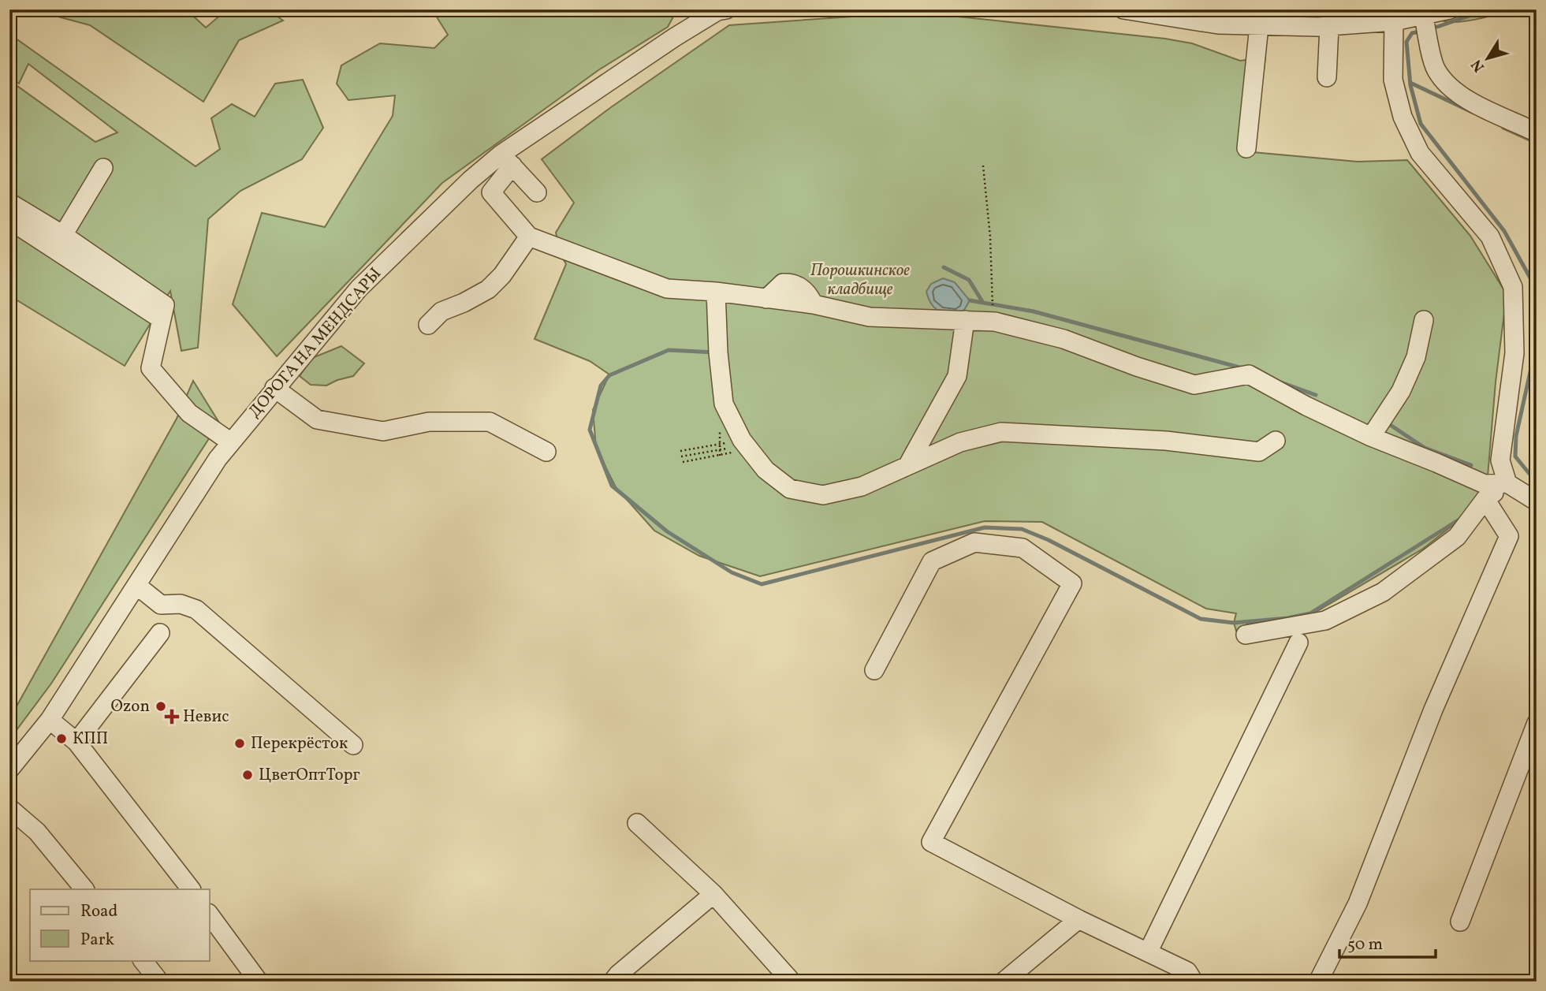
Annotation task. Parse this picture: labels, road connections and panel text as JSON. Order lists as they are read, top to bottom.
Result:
{
  "streets": {
    "street": ["ДОРОГА НА МЕНДСАРЫ"]
  },
  "parks": ["Порошкинское кладбище"],
  "places": {
    "other": [
      "Ozon",
      "КПП",
      "Перекрёсток",
      "ЦветОптТорг"
    ],
    "health": ["Невис"]
  },
  "legend": ["Road", "Park"],
  "scale_bar": "50 m",
  "north": "bottom left"
}
